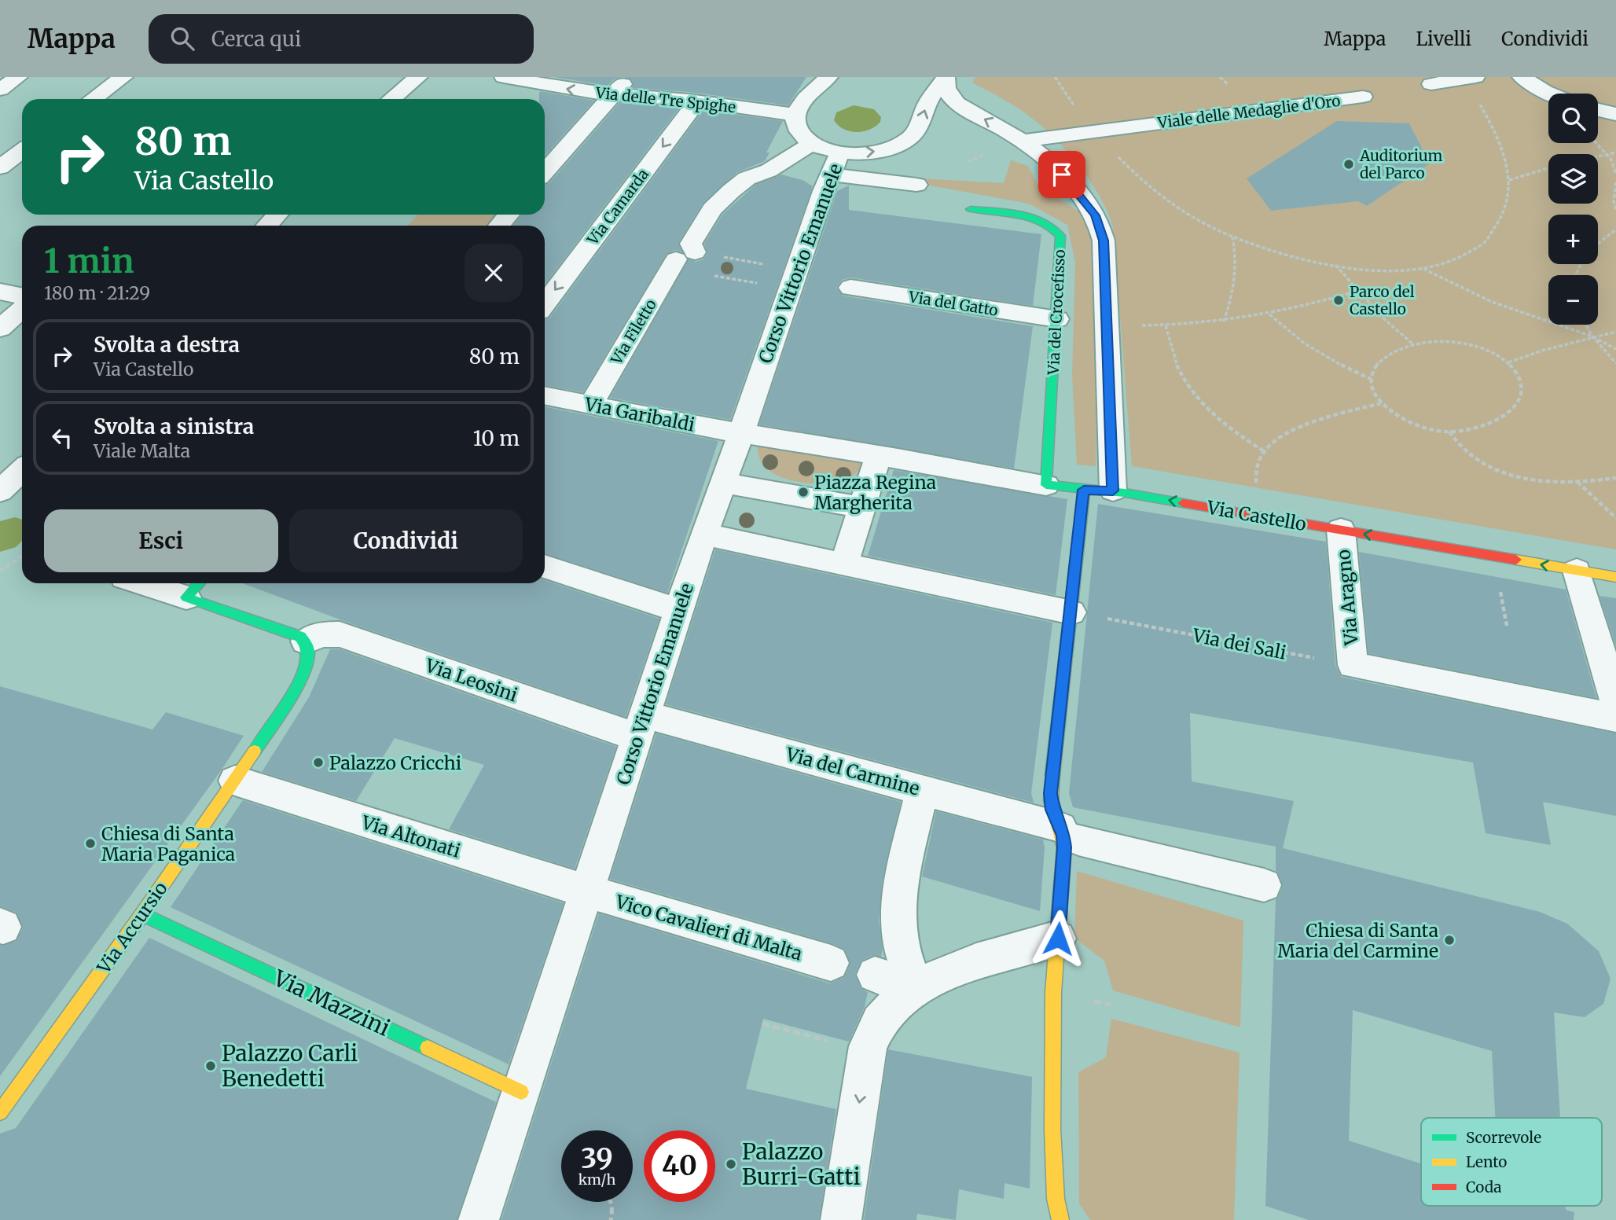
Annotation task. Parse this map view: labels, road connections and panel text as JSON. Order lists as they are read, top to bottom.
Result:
{
  "streets": {
    "street": [
      "Via delle Tre Spighe",
      "Viale delle Medaglie d'Oro",
      "Via Camarda",
      "Corso Vittorio Emanuele",
      "Via del Gatto",
      "Via del Crocefisso",
      "Via Filetto",
      "Via Garibaldi",
      "Via Castello",
      "Via Aragno",
      "Via Leosini",
      "Via del Carmine",
      "Via Altonati",
      "Via Accursio",
      "Vico Cavalieri di Malta",
      "Via Mazzini"
    ],
    "path": ["Via dei Sali"]
  },
  "crossings": [
    ["Via delle Tre Spighe", "Via Camarda"],
    ["Corso Vittorio Emanuele", "Via Garibaldi"],
    ["Corso Vittorio Emanuele", "Via Leosini"],
    ["Corso Vittorio Emanuele", "Via del Carmine"],
    ["Corso Vittorio Emanuele", "Via Altonati"],
    ["Corso Vittorio Emanuele", "Vico Cavalieri di Malta"],
    ["Corso Vittorio Emanuele", "Via Mazzini"],
    ["Via del Gatto", "Via del Crocefisso"],
    ["Via del Crocefisso", "Via Castello"],
    ["Via Filetto", "Via Garibaldi"],
    ["Via Castello", "Via Aragno"],
    ["Via Aragno", "Via dei Sali"],
    ["Via Leosini", "Via del Carmine"],
    ["Via Leosini", "Via Accursio"],
    ["Via Altonati", "Via Accursio"],
    ["Via Altonati", "Vico Cavalieri di Malta"],
    ["Via Accursio", "Via Mazzini"]
  ],
  "one_way": ["Via Castello"],
  "places": [
    "Auditorium del Parco",
    "Parco del Castello",
    "Piazza Regina Margherita",
    "Palazzo Cricchi",
    "Chiesa di Santa Maria Paganica",
    "Chiesa di Santa Maria del Carmine",
    "Palazzo Carli Benedetti",
    "Palazzo Burri-Gatti"
  ],
  "legend": ["Scorrevole", "Lento", "Coda"],
  "page": {
    "header": "Mappa",
    "search": "Cerca qui",
    "nav": ["Mappa", "Livelli", "Condividi"],
    "map_buttons": ["+", "−"],
    "turn": ["80 m", "Via Castello"],
    "heading": ["1 min", "180 m · 21:29"],
    "list": [
      {
        "name": "Svolta a destra",
        "note": "Via Castello",
        "value": "80 m"
      },
      {
        "name": "Svolta a sinistra",
        "note": "Viale Malta",
        "value": "10 m"
      }
    ],
    "buttons": ["Esci", "Condividi"],
    "speed": "39 km/h",
    "limit": "40"
  }
}
